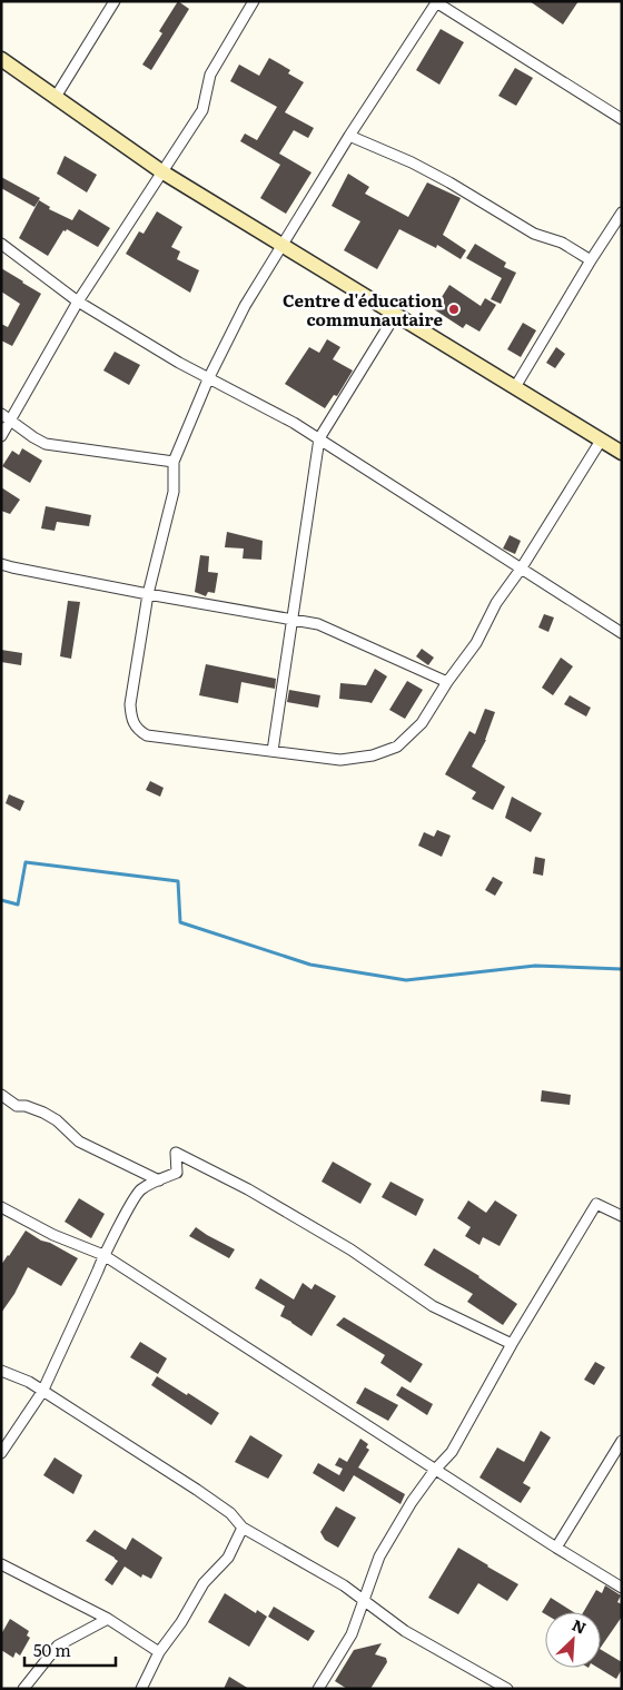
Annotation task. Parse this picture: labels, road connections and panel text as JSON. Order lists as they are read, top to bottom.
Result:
{
  "places": ["Centre d'éducation communautaire"],
  "scale_bar": "50 m",
  "north": "top right"
}
